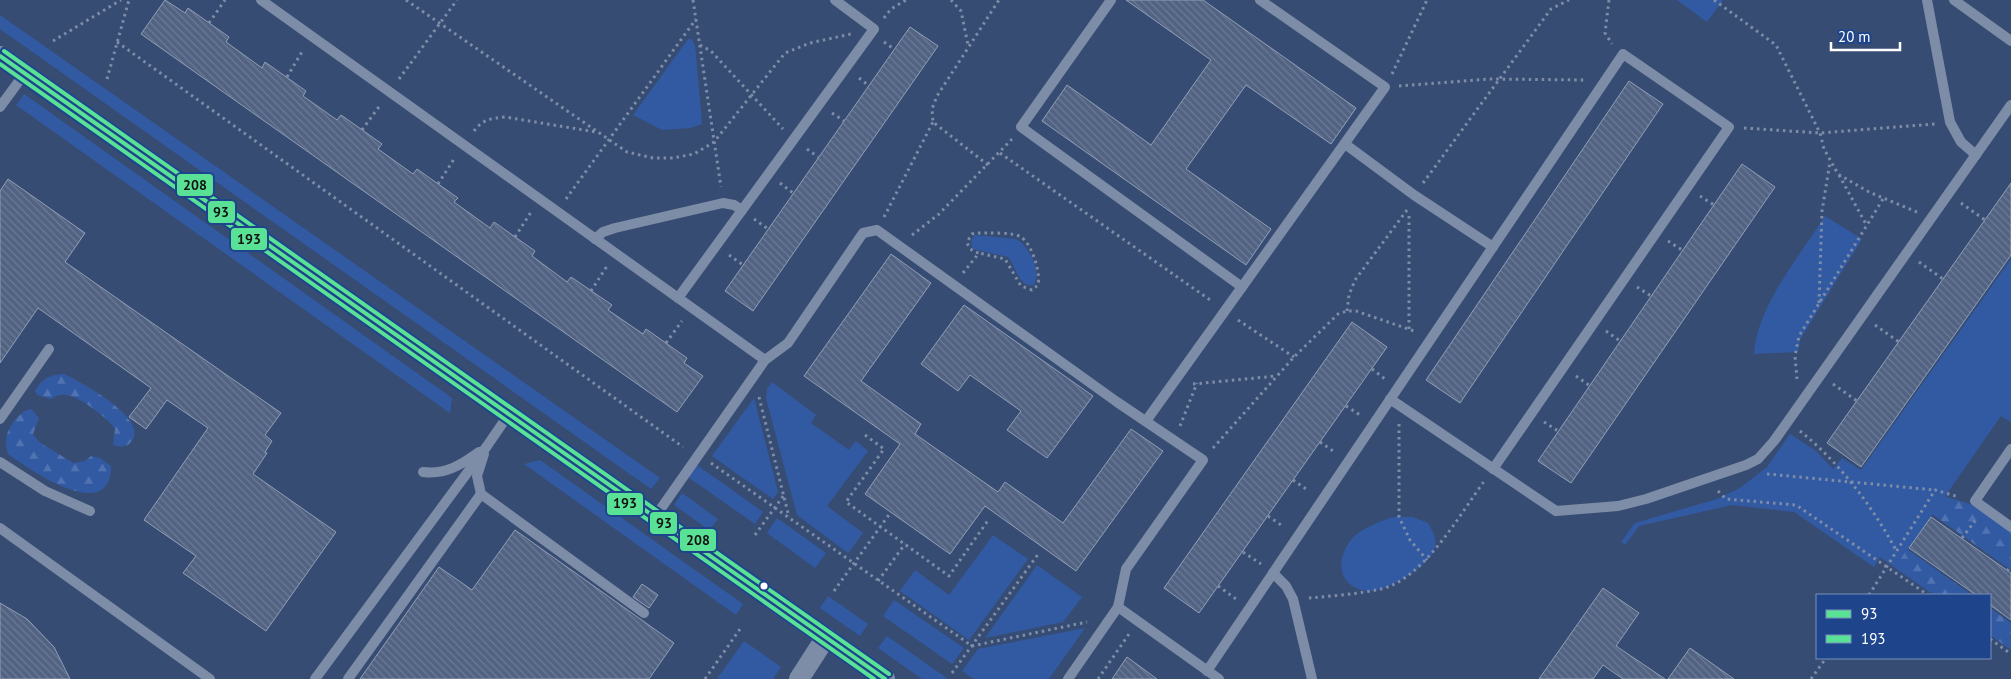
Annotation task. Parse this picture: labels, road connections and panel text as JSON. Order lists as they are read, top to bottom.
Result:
{
  "lines": ["transit line 208", "transit line 93", "transit line 193"],
  "legend": ["93", "193"],
  "scale_bar": "20 m"
}
